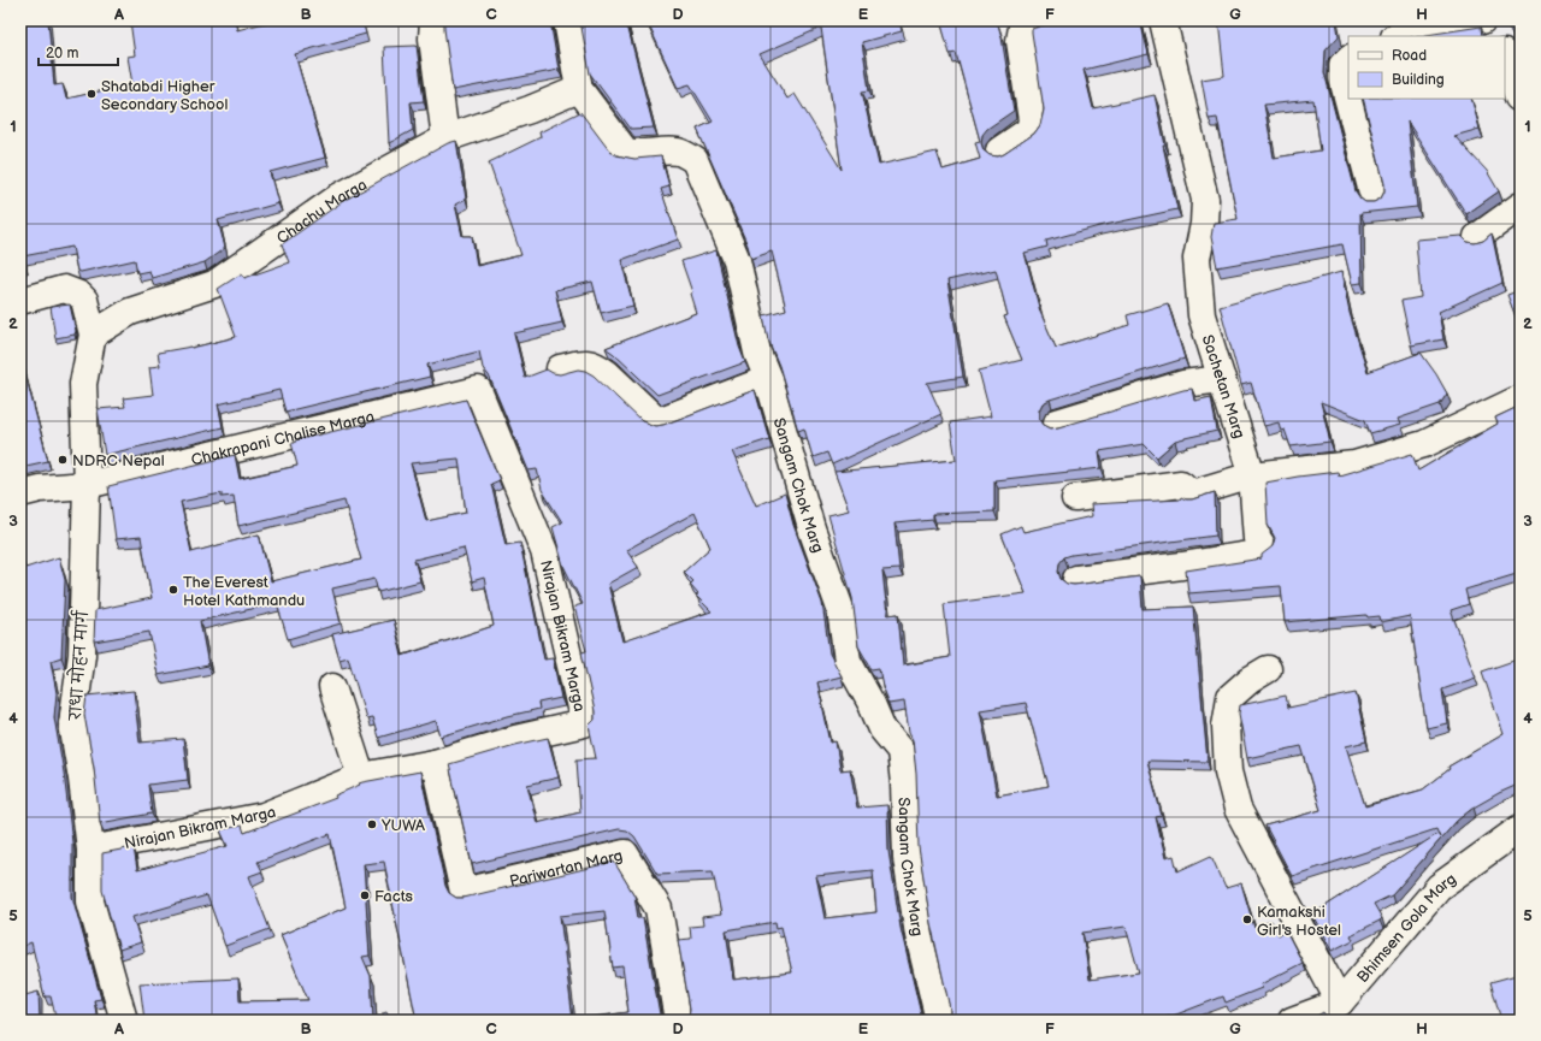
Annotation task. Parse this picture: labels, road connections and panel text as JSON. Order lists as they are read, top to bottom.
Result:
{
  "streets": {
    "street": [
      "Chachu Marga",
      "Sachetan Marg",
      "Chakrapani Chalise Marga",
      "Sangam Chok Marg",
      "Nirajan Bikram Marga",
      "राधा मोहन मार्ग",
      "Pariwartan Marg",
      "Bhimsen Gola Marg"
    ]
  },
  "crossings": [
    ["Chachu Marga", "Sangam Chok Marg"],
    ["Chachu Marga", "राधा मोहन मार्ग"],
    ["Chakrapani Chalise Marga", "Nirajan Bikram Marga"],
    ["Chakrapani Chalise Marga", "राधा मोहन मार्ग"],
    ["Nirajan Bikram Marga", "राधा मोहन मार्ग"],
    ["Nirajan Bikram Marga", "Pariwartan Marg"]
  ],
  "places": [
    "Shatabdi Higher Secondary School",
    "NDRC Nepal",
    "The Everest Hotel Kathmandu",
    "YUWA",
    "Facts",
    "Kamakshi Girl's Hostel"
  ],
  "legend": ["Road", "Building"],
  "scale_bar": "20 m",
  "grid": {
    "columns": [
      "A",
      "B",
      "C",
      "D",
      "E",
      "F",
      "G",
      "H"
    ],
    "rows": [
      "1",
      "2",
      "3",
      "4",
      "5"
    ]
  }
}
